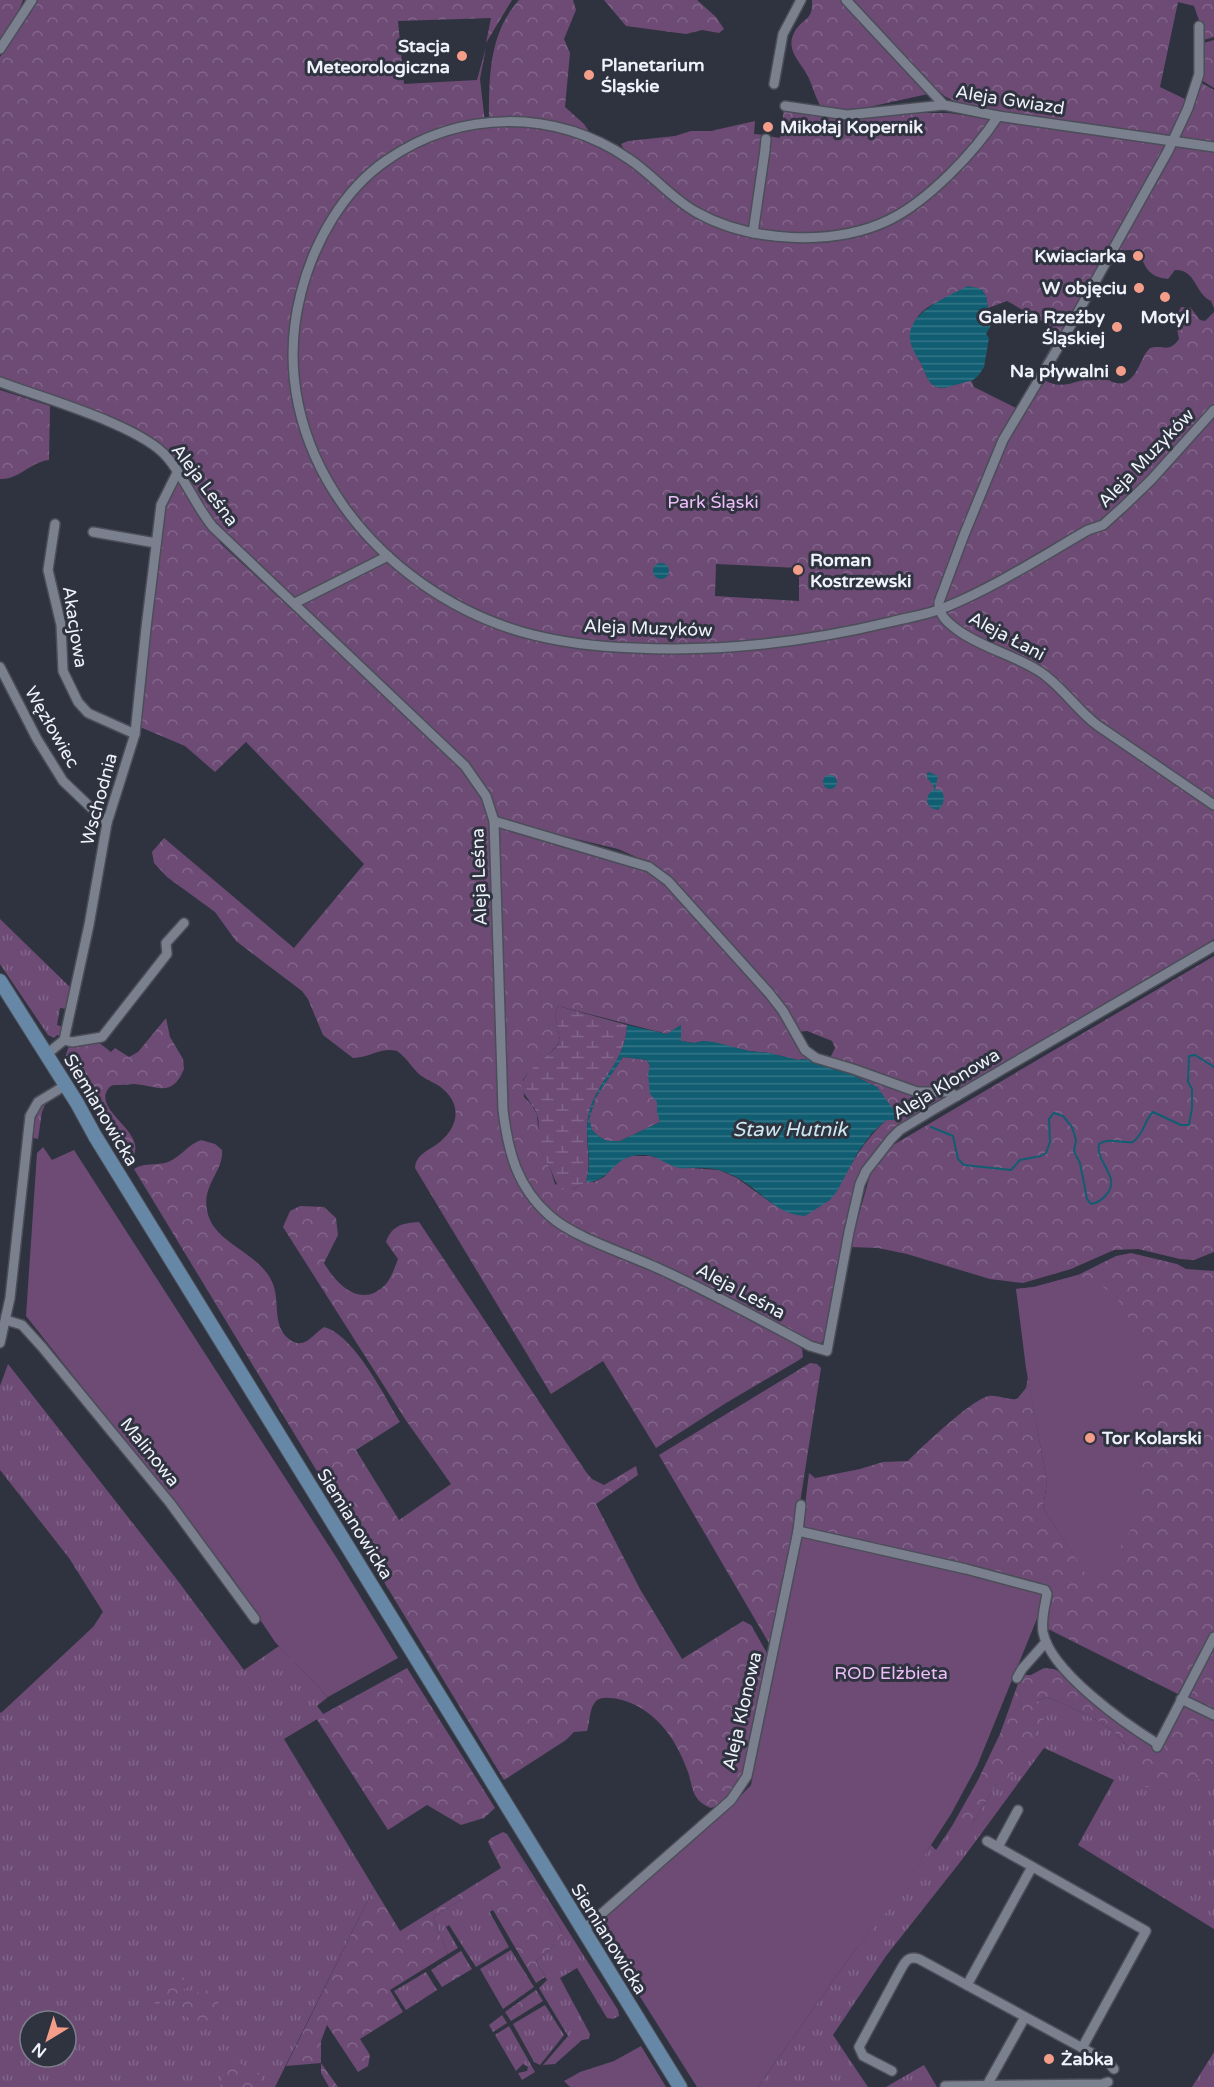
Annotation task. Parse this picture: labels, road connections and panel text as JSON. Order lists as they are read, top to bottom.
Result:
{
  "streets": {
    "street": [
      "Aleja Gwiazd",
      "Aleja Muzyków",
      "Aleja Leśna",
      "Akacjowa",
      "Aleja Łani",
      "Węzłowiec",
      "Wschodnia",
      "Aleja Klonowa",
      "Siemianowicka",
      "Malinowa"
    ]
  },
  "crossings": [
    ["Aleja Gwiazd", "Aleja Muzyków"],
    ["Aleja Muzyków", "Aleja Łani"],
    ["Aleja Leśna", "Wschodnia"],
    ["Aleja Leśna", "Aleja Klonowa"],
    ["Akacjowa", "Wschodnia"],
    ["Węzłowiec", "Wschodnia"],
    ["Aleja Klonowa", "Siemianowicka"]
  ],
  "water": ["Staw Hutnik"],
  "parks": ["Park Śląski", "ROD Elżbieta"],
  "places": [
    "Stacja Meteorologiczna",
    "Planetarium Śląskie",
    "Mikołaj Kopernik",
    "Kwiaciarka",
    "W objęciu",
    "Motyl",
    "Galeria Rzeźby Śląskiej",
    "Na pływalni",
    "Roman Kostrzewski",
    "Tor Kolarski",
    "Żabka"
  ],
  "north": "bottom left"
}
